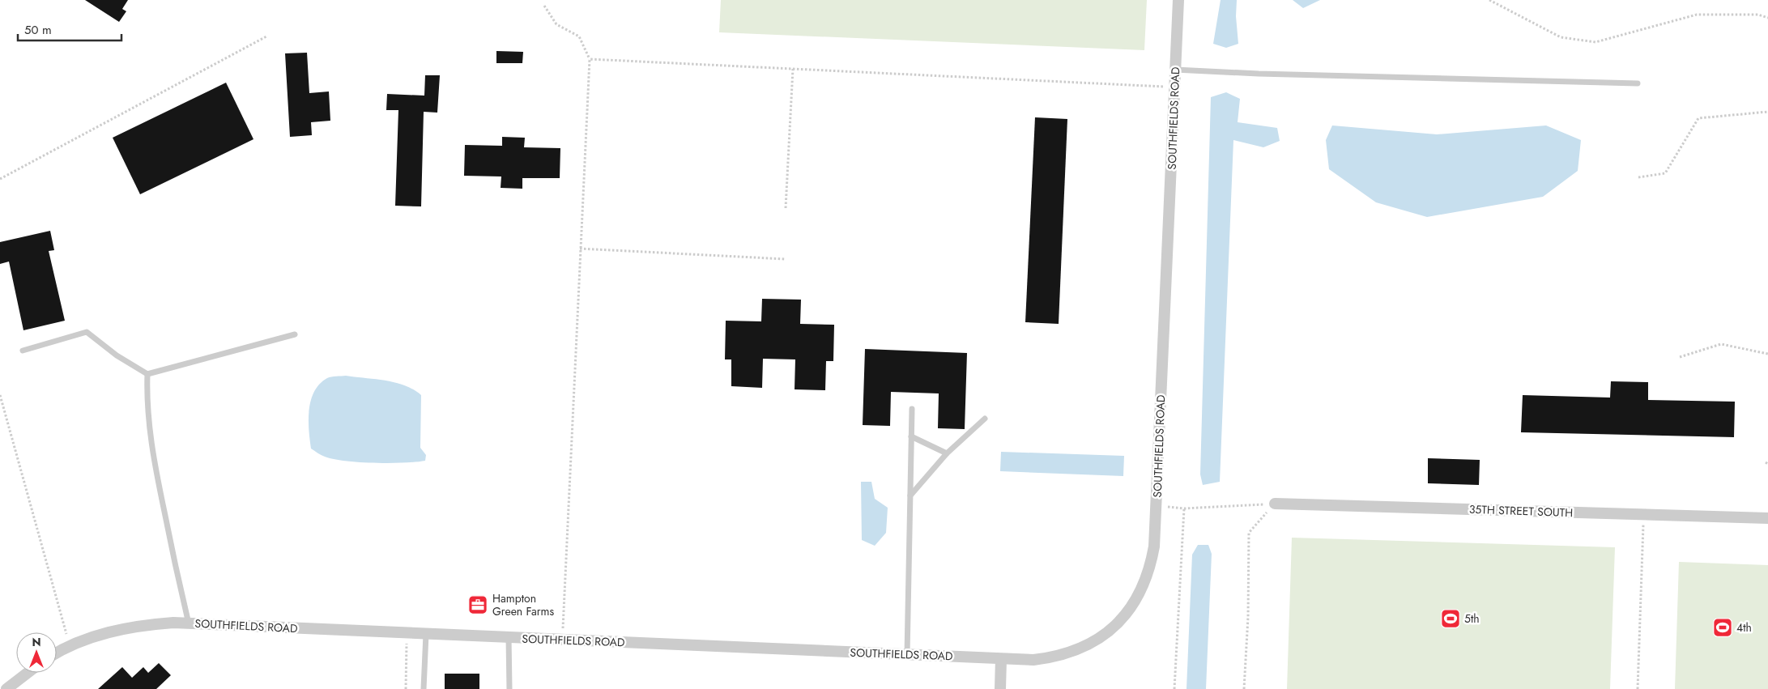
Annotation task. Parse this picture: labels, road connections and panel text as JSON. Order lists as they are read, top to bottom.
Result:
{
  "streets": {
    "street": ["SOUTHFIELDS ROAD", "35TH STREET SOUTH"]
  },
  "places": {
    "office": ["Hampton Green Farms"],
    "sports": ["5th", "4th"]
  },
  "scale_bar": "50 m",
  "north": "top"
}
